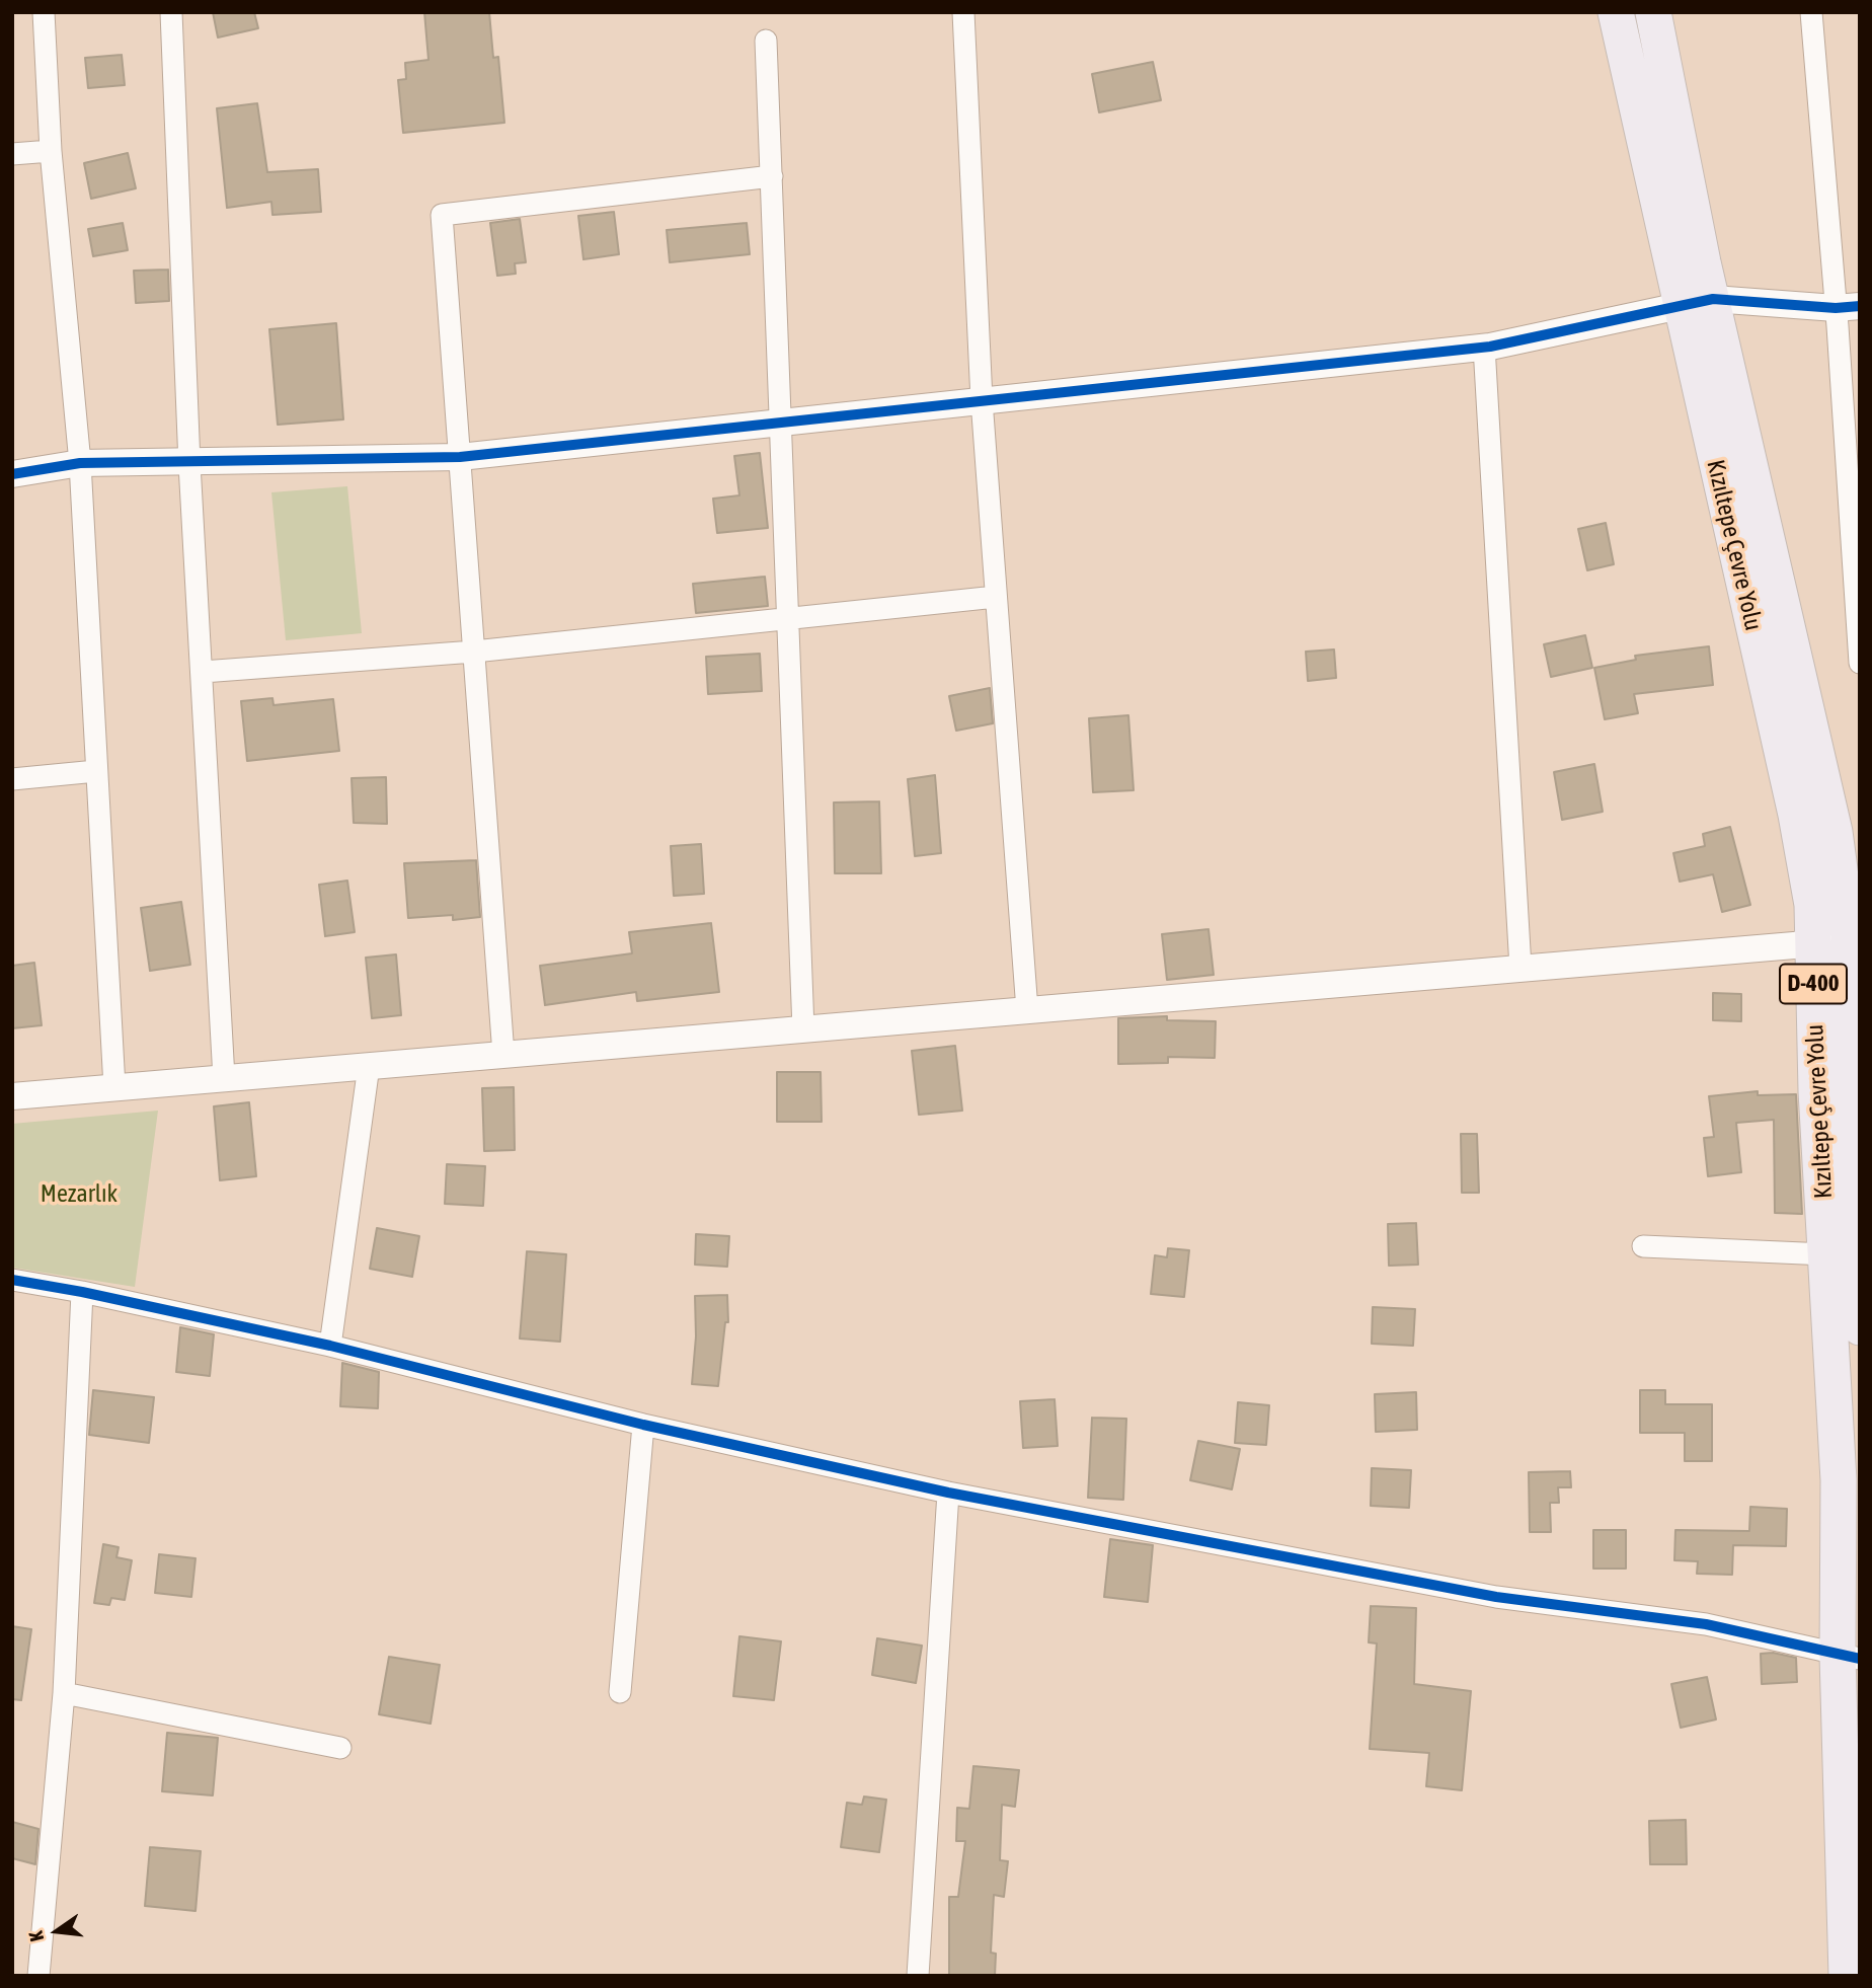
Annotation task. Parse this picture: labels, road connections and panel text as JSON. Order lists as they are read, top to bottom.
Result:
{
  "streets": {
    "highway": ["Kızıltepe Çevre Yolu", "D-400"]
  },
  "parks": ["Mezarlık"],
  "north": "left"
}
